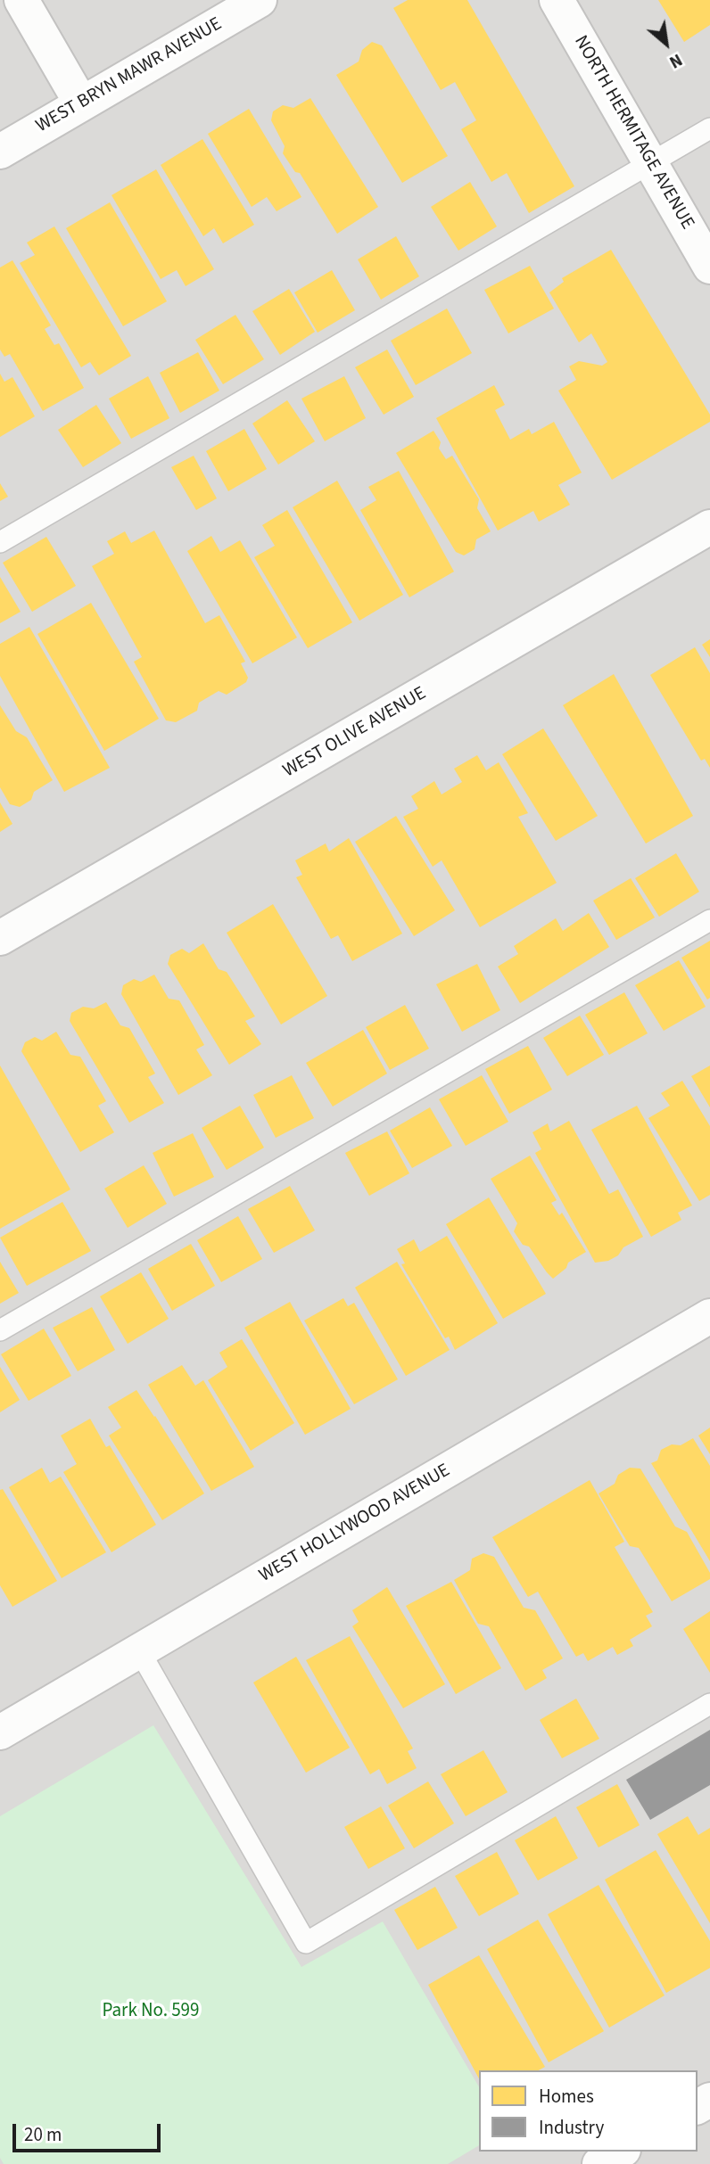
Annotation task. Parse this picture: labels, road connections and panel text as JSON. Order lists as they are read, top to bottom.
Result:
{
  "streets": {
    "street": [
      "WEST BRYN MAWR AVENUE",
      "NORTH HERMITAGE AVENUE",
      "WEST OLIVE AVENUE",
      "WEST HOLLYWOOD AVENUE"
    ]
  },
  "parks": ["Park No. 599"],
  "legend": ["Homes", "Industry"],
  "scale_bar": "20 m",
  "north": "bottom right"
}
